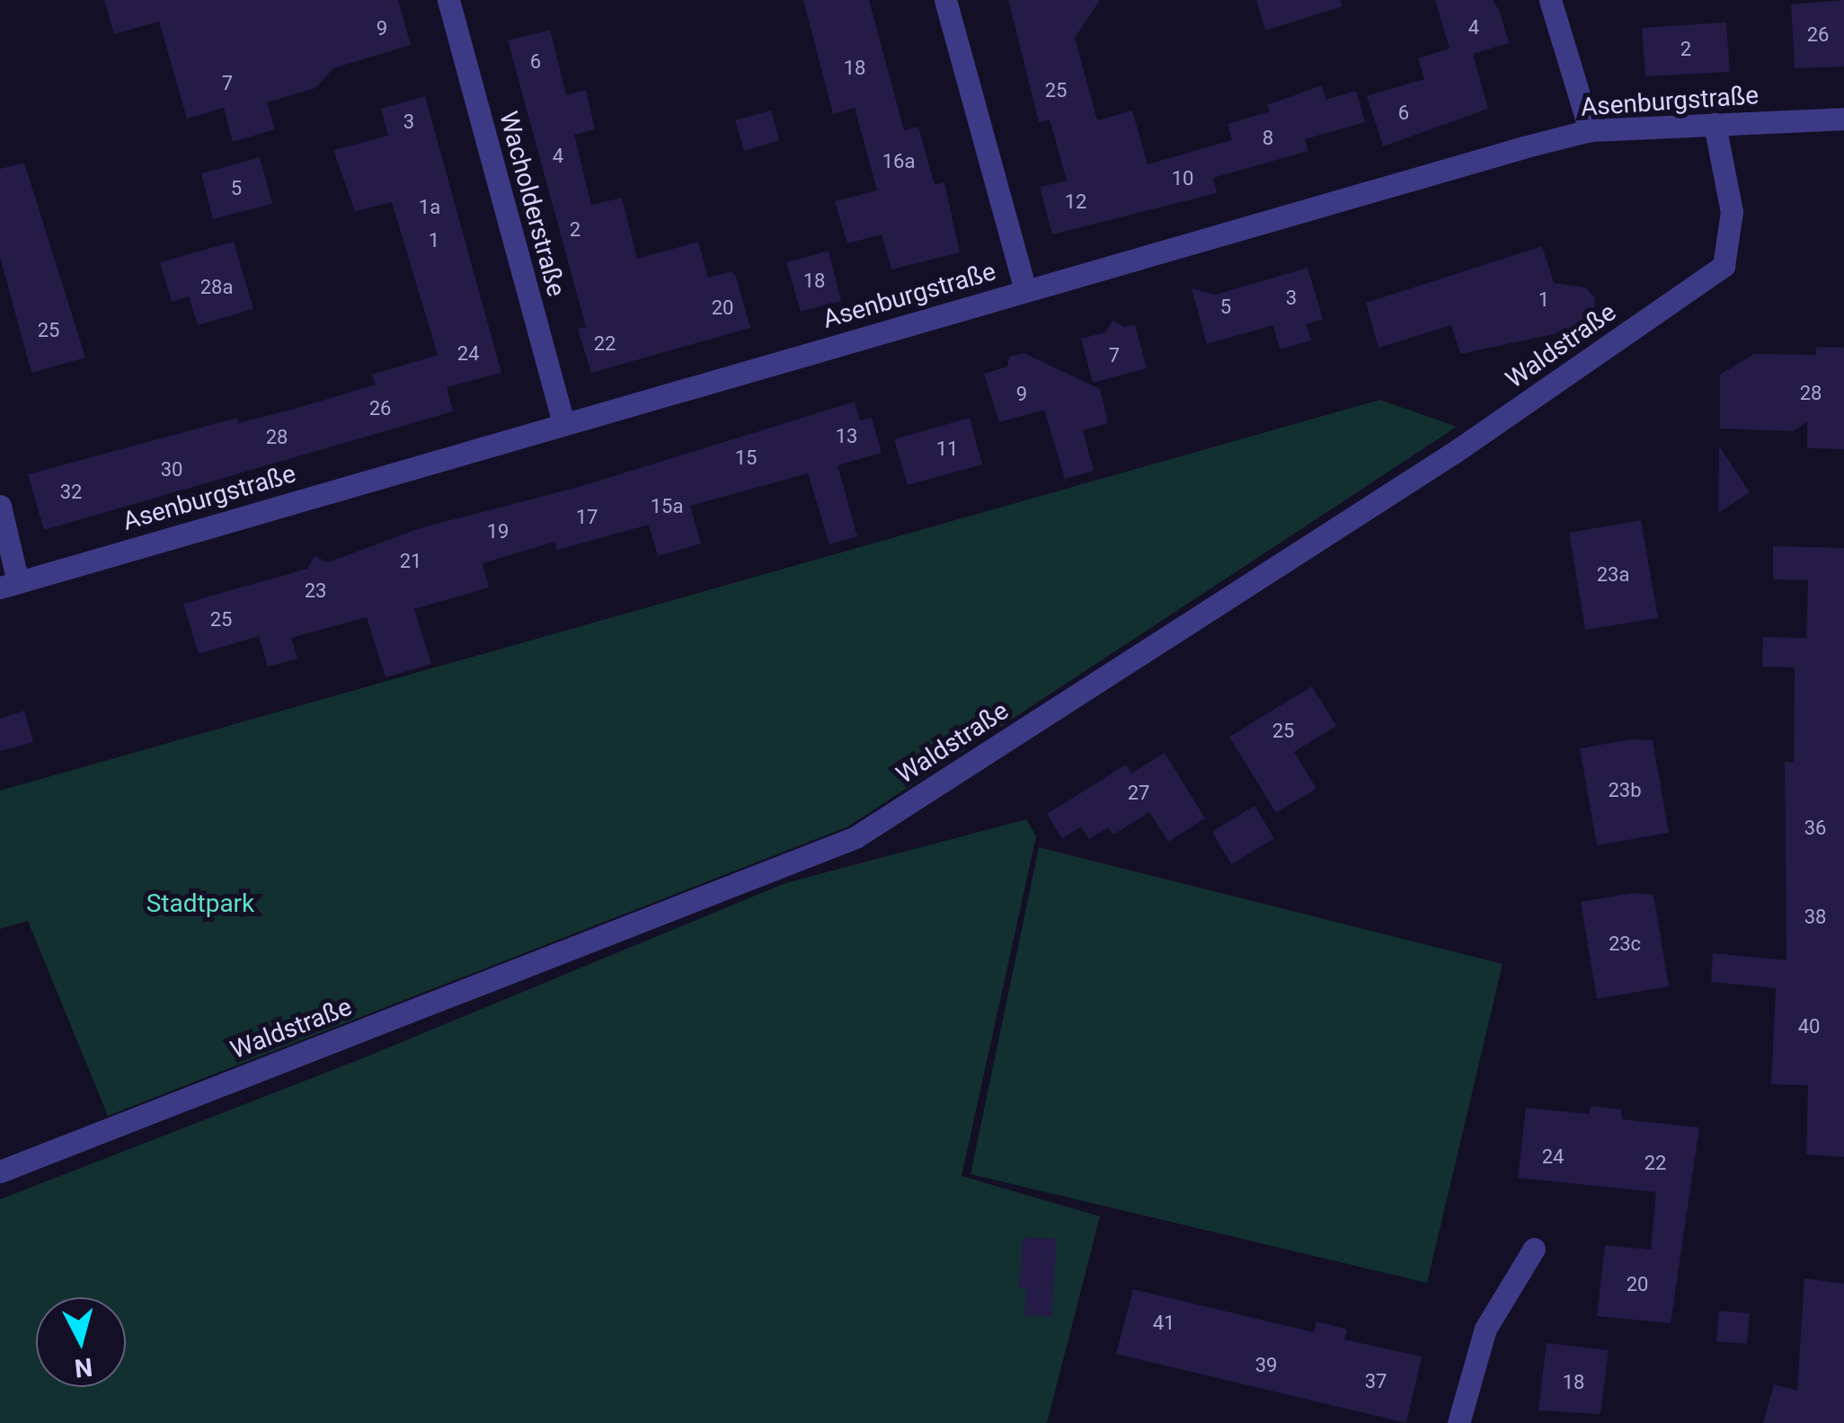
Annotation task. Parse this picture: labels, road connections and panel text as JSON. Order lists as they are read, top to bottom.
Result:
{
  "streets": {
    "street": ["Asenburgstraße", "Wacholderstraße", "Waldstraße"]
  },
  "crossings": [
    ["Asenburgstraße", "Wacholderstraße"],
    ["Asenburgstraße", "Waldstraße"]
  ],
  "parks": ["Stadtpark"],
  "house_numbers": [
    "4",
    "9",
    "26",
    "2",
    "6",
    "18",
    "7",
    "25",
    "6",
    "3",
    "8",
    "4",
    "16a",
    "10",
    "5",
    "12",
    "1a",
    "2",
    "1",
    "18",
    "28a",
    "3",
    "1",
    "5",
    "20",
    "25",
    "22",
    "24",
    "7",
    "28",
    "9",
    "26",
    "13",
    "28",
    "11",
    "15",
    "30",
    "32",
    "15a",
    "17",
    "19",
    "21",
    "23a",
    "23",
    "25",
    "25",
    "23b",
    "27",
    "36",
    "38",
    "23c",
    "40",
    "24",
    "22",
    "20",
    "41",
    "39",
    "37",
    "18"
  ],
  "north": "bottom"
}
